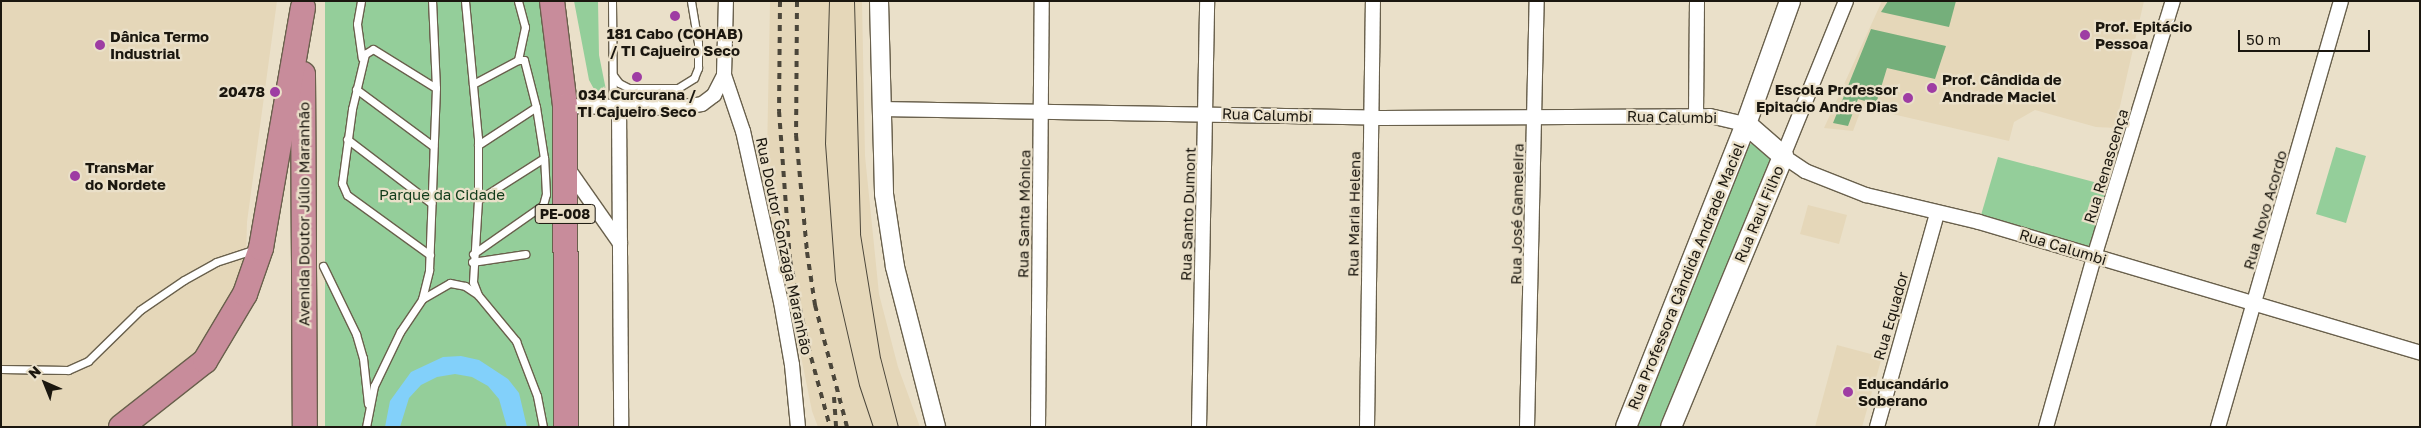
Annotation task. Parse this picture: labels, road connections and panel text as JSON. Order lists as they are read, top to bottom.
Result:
{
  "streets": {
    "highway": ["Avenida Doutor Júlio Maranhão", "PE-008"],
    "main road": ["Rua Calumbi", "Rua Raul Filho", "Rua Professora Cândida Andrade Maciel"],
    "street": [
      "Rua Renascença",
      "Rua Novo Acordo",
      "Rua Santa Mônica",
      "Rua Santo Dumont",
      "Rua Maria Helena",
      "Rua José Gameleira",
      "Rua Doutor Gonzaga Maranhão",
      "Rua Equador"
    ]
  },
  "crossings": [
    ["Rua Calumbi", "Rua Renascença"],
    ["Rua Calumbi", "Rua Novo Acordo"],
    ["Rua Calumbi", "Rua Santa Mônica"],
    ["Rua Calumbi", "Rua Santo Dumont"],
    ["Rua Calumbi", "Rua Maria Helena"],
    ["Rua Calumbi", "Rua José Gameleira"],
    ["Rua Calumbi", "Rua Raul Filho"],
    ["Rua Calumbi", "Rua Professora Cândida Andrade Maciel"],
    ["Rua Calumbi", "Rua Equador"]
  ],
  "parks": ["Parque da Cidade"],
  "places": [
    "181 Cabo (COHAB) / TI Cajueiro Seco",
    "Prof. Epitácio Pessoa",
    "Dânica Termo Industrial",
    "034 Curcurana / TI Cajueiro Seco",
    "Prof. Cândida de Andrade Maciel",
    "20478",
    "Escola Professor Epitacio Andre Dias",
    "TransMar do Nordete",
    "Educandário Soberano"
  ],
  "scale_bar": "50 m",
  "north": "top left"
}
